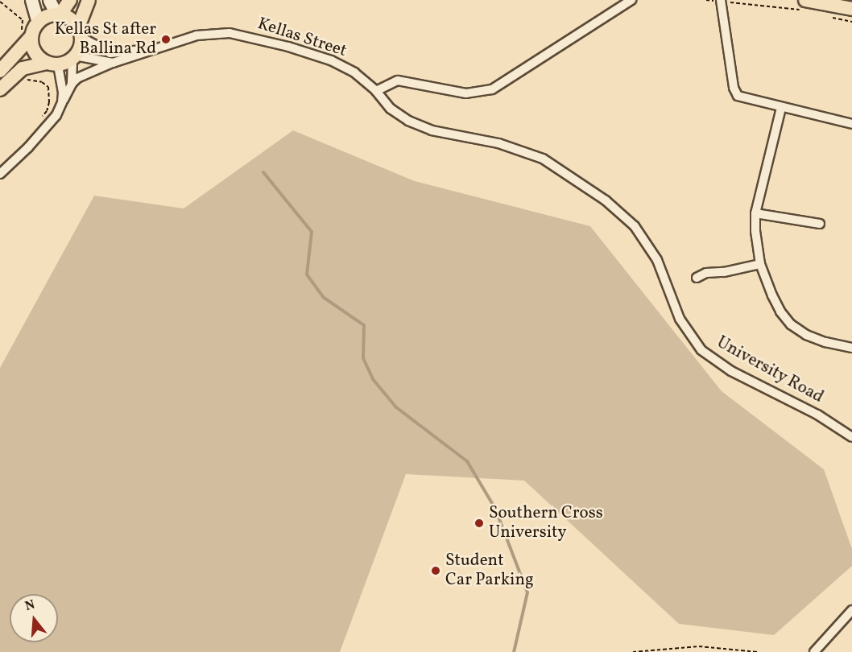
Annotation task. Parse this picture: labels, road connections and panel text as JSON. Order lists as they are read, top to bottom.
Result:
{
  "streets": {
    "street": ["Kellas Street", "University Road"]
  },
  "crossings": [
    ["Kellas Street", "University Road"]
  ],
  "places": ["Kellas St after Ballina Rd", "Southern Cross University", "Student Car Parking"],
  "north": "top"
}
